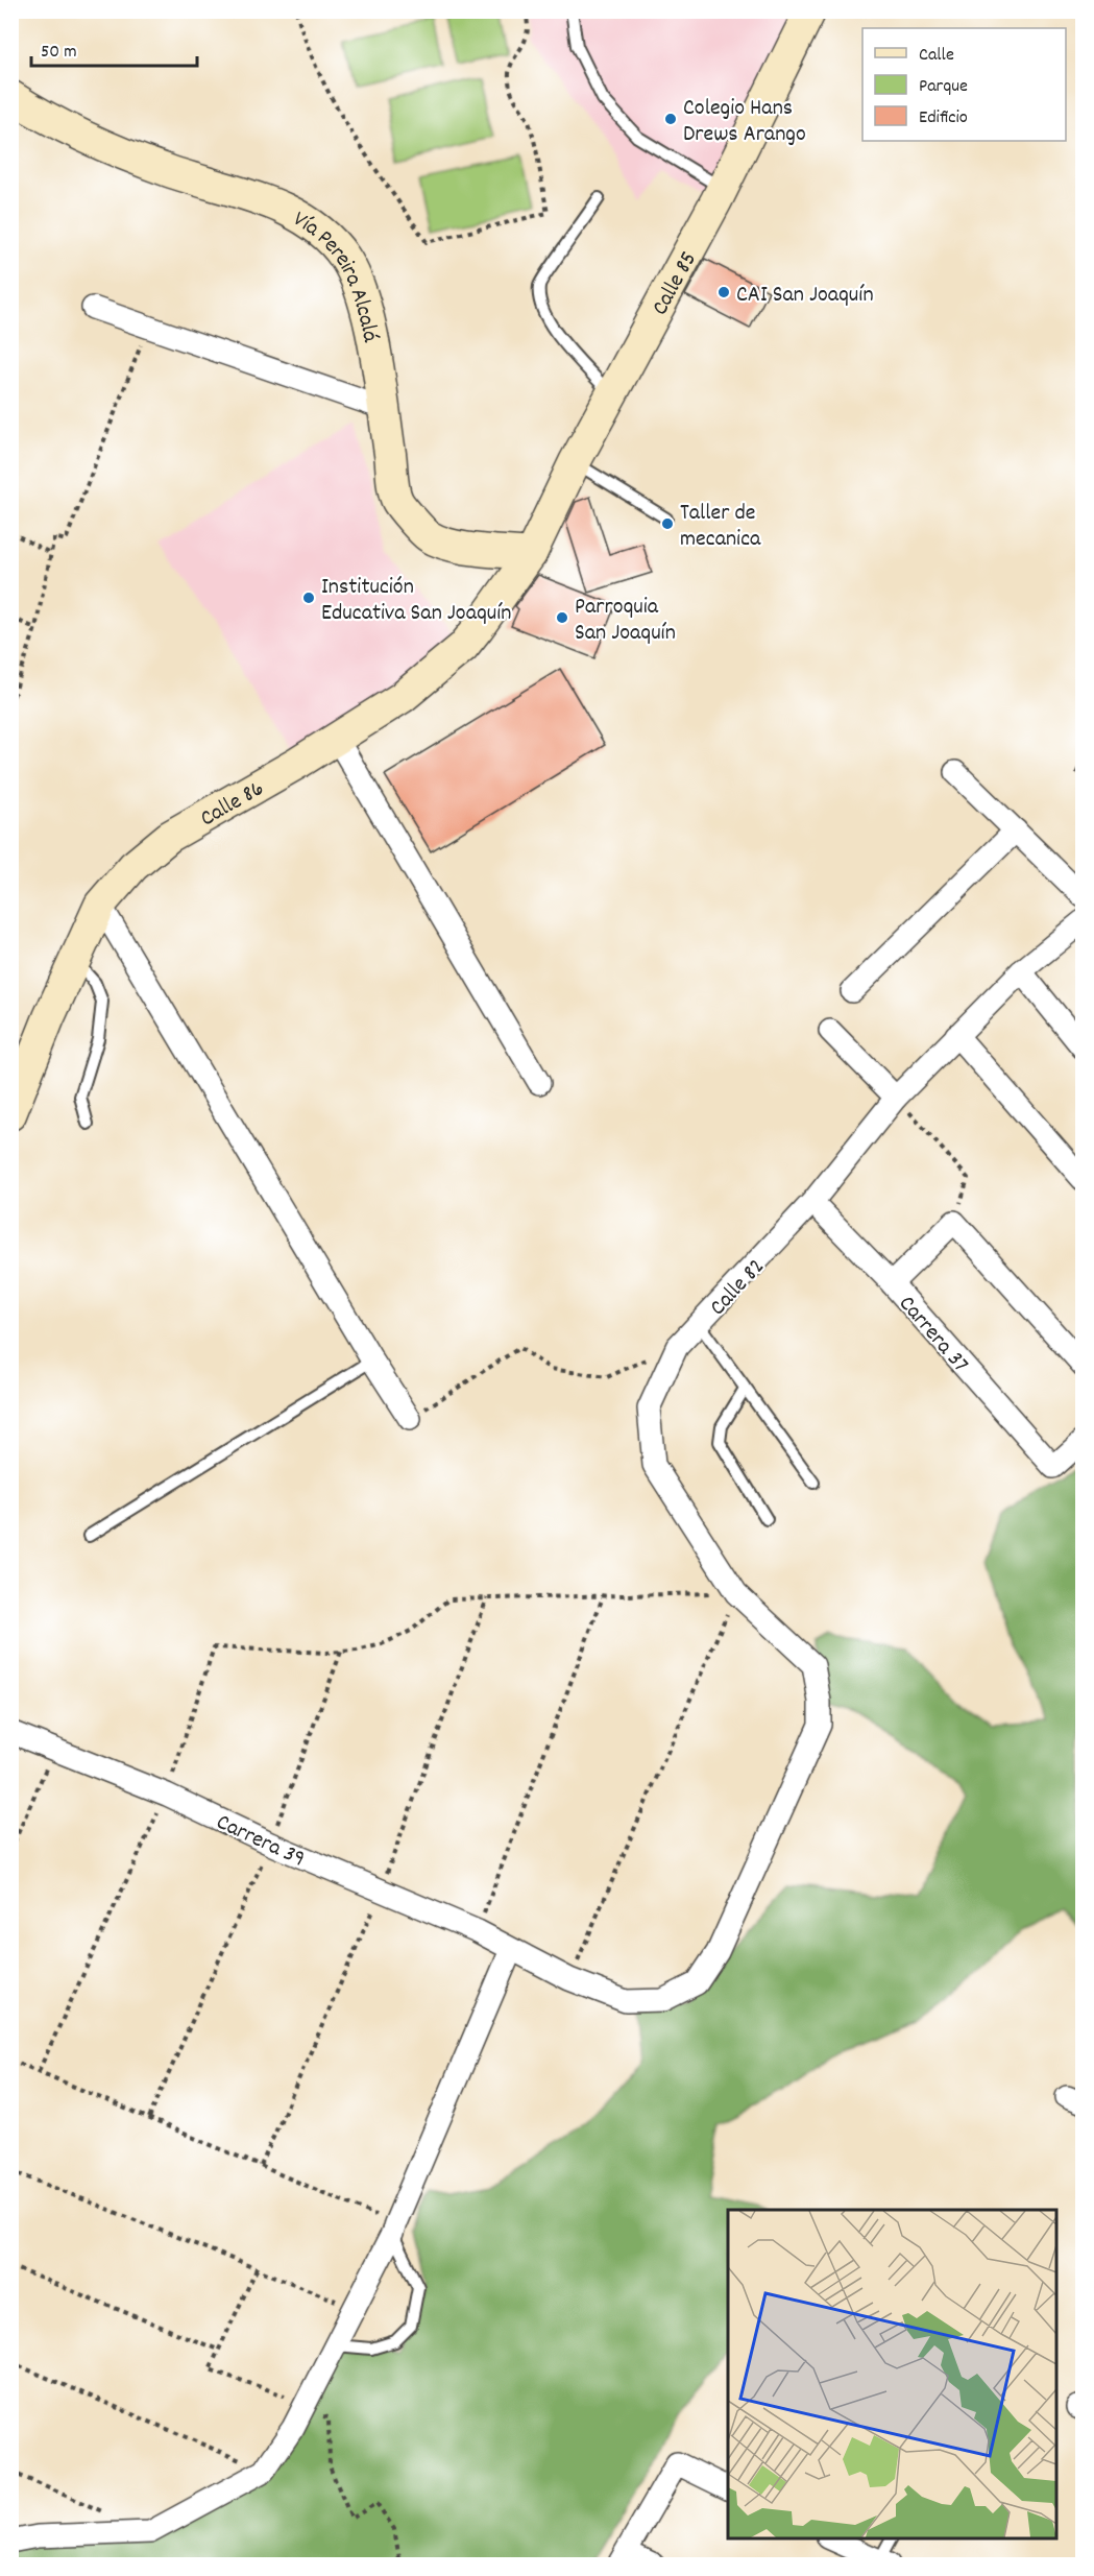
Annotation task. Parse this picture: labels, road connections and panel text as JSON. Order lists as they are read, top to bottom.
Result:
{
  "streets": {
    "main road": ["Vía Pereira Alcalá", "Calle 85", "Calle 86"],
    "street": ["Calle 82", "Carrera 37", "Carrera 39"]
  },
  "crossings": [
    ["Vía Pereira Alcalá", "Calle 85"],
    ["Vía Pereira Alcalá", "Calle 86"],
    ["Calle 85", "Calle 86"],
    ["Calle 82", "Carrera 37"],
    ["Calle 82", "Carrera 39"]
  ],
  "places": [
    "Colegio Hans Drews Arango",
    "CAI San Joaquín",
    "Taller de mecanica",
    "Institución Educativa San Joaquín",
    "Parroquia San Joaquín"
  ],
  "legend": ["Calle", "Parque", "Edificio"],
  "scale_bar": "50 m"
}
